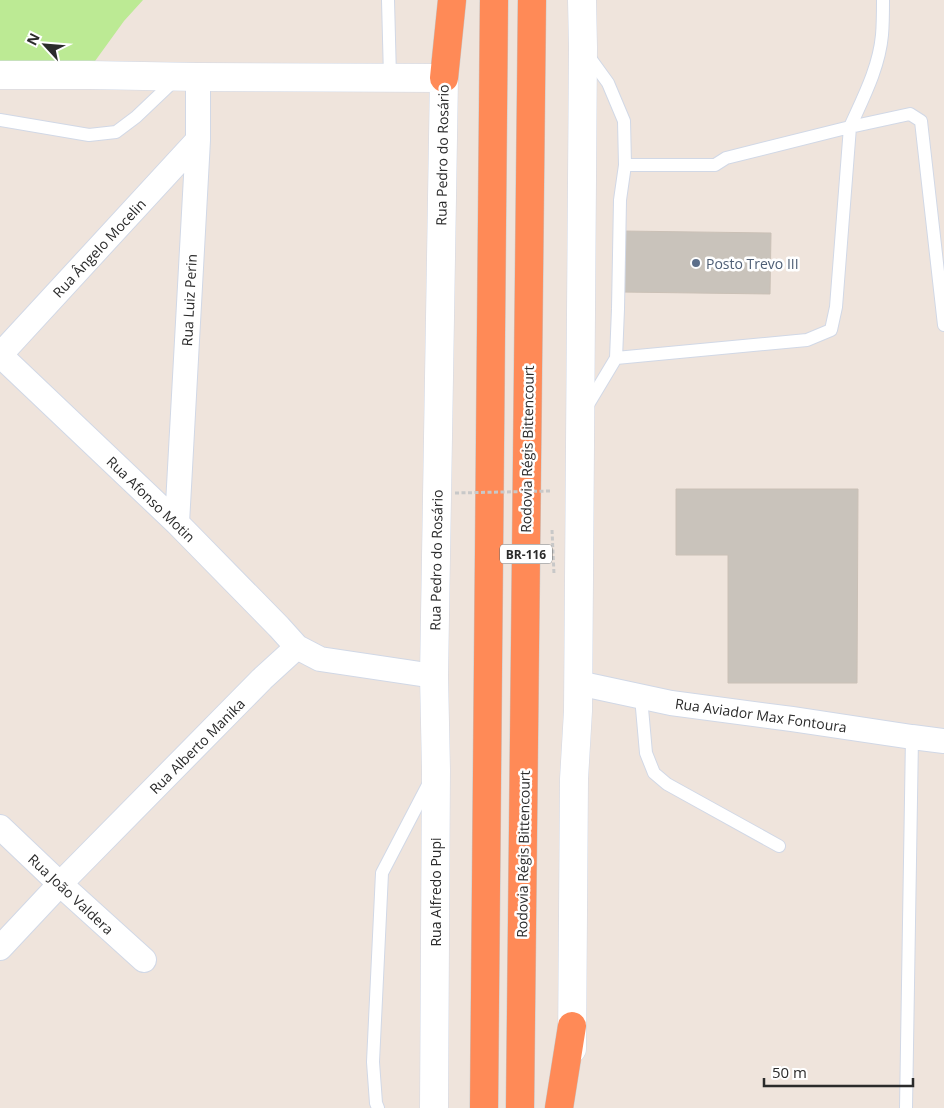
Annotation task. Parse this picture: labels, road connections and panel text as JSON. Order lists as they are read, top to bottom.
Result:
{
  "streets": {
    "highway": ["Rodovia Régis Bittencourt", "BR-116"],
    "street": [
      "Rua Pedro do Rosário",
      "Rua Ângelo Mocelin",
      "Rua Luiz Perin",
      "Rua Afonso Motin",
      "Rua Aviador Max Fontoura",
      "Rua Alberto Manika",
      "Rua Alfredo Pupi",
      "Rua João Valdera"
    ]
  },
  "crossings": [
    ["Rua Pedro do Rosário", "Rua Luiz Perin"],
    ["Rua Pedro do Rosário", "Rua Alfredo Pupi"],
    ["Rua Ângelo Mocelin", "Rua Luiz Perin"],
    ["Rua Ângelo Mocelin", "Rua Afonso Motin"],
    ["Rua Luiz Perin", "Rua Afonso Motin"],
    ["Rua Afonso Motin", "Rua Alberto Manika"],
    ["Rua Alberto Manika", "Rua João Valdera"]
  ],
  "places": ["Posto Trevo III"],
  "scale_bar": "50 m",
  "north": "top left"
}
